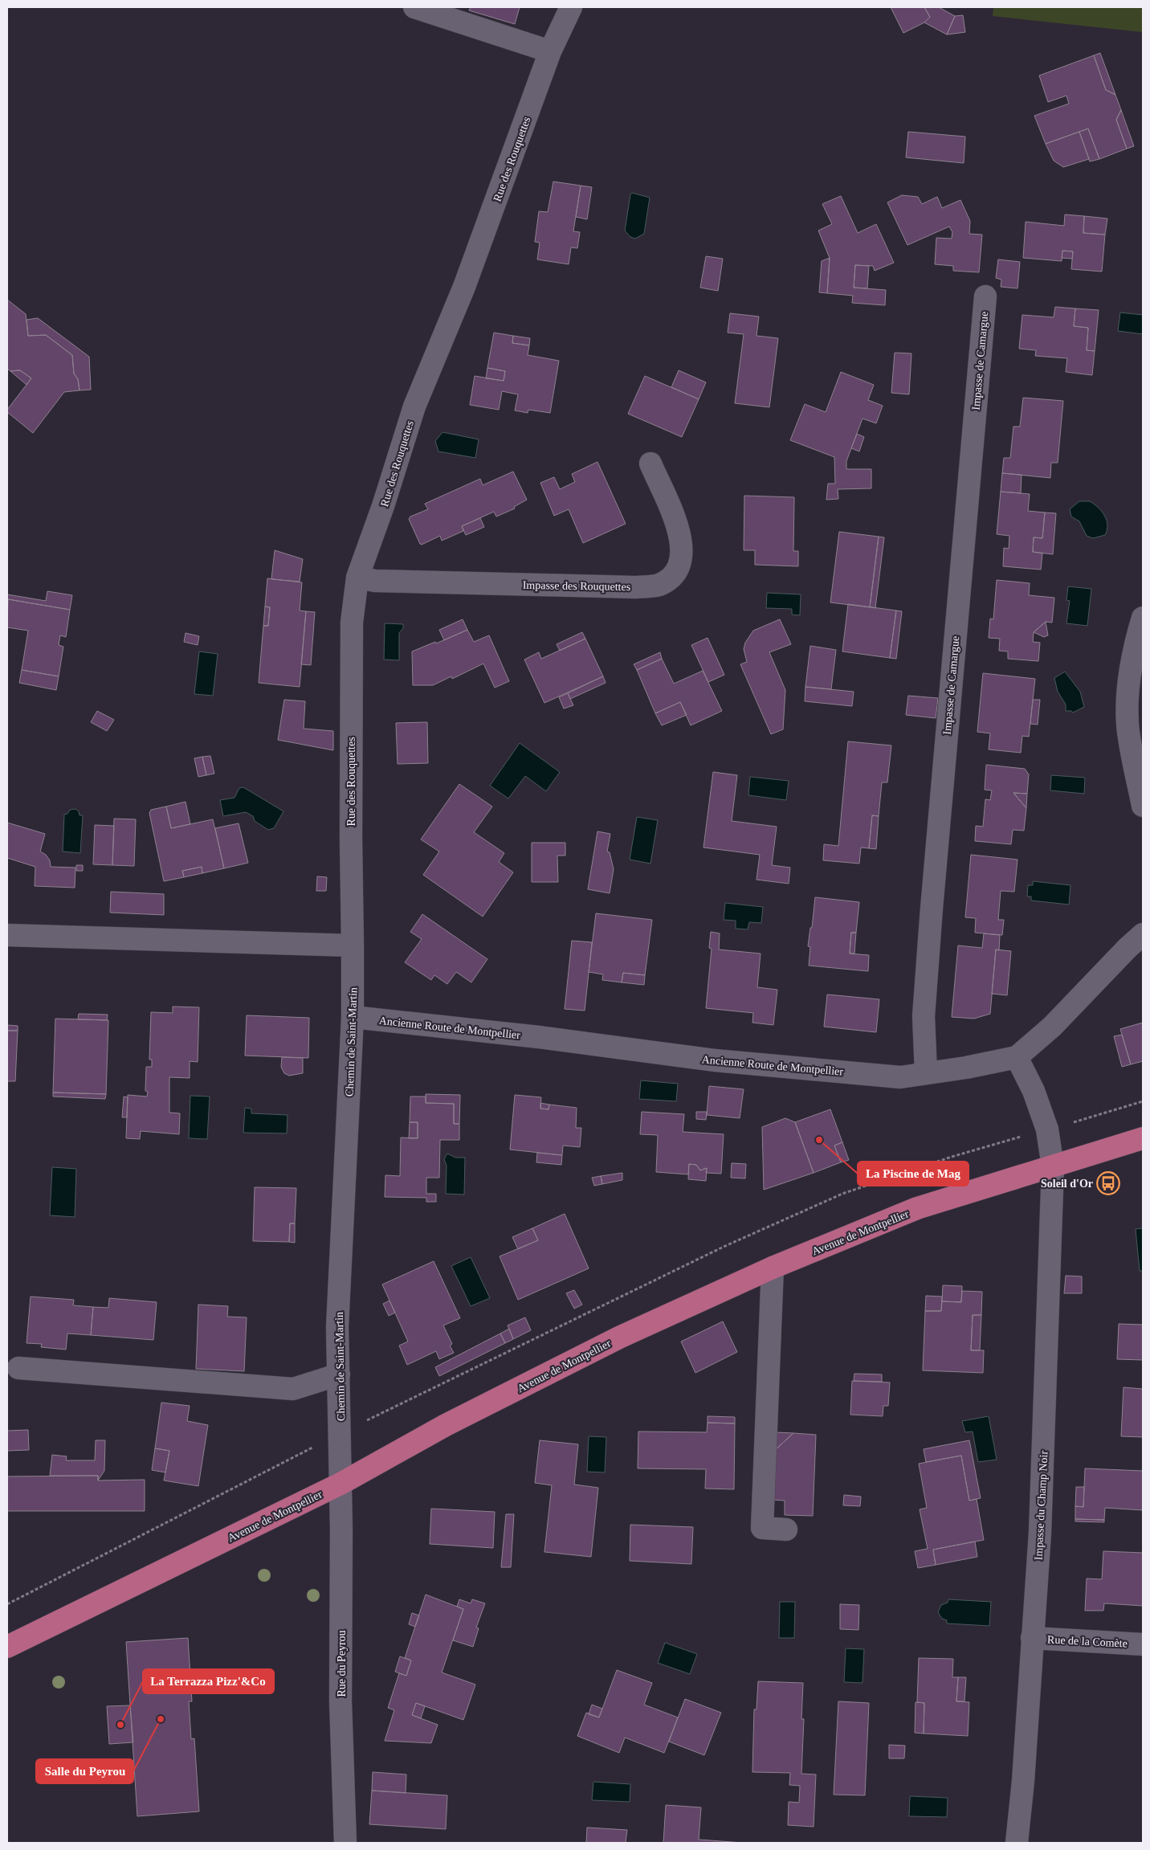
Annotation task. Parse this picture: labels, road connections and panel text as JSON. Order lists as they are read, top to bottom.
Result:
{
  "streets": {
    "main road": ["Avenue de Montpellier"],
    "street": [
      "Rue des Rouquettes",
      "Impasse de Camargue",
      "Impasse des Rouquettes",
      "Ancienne Route de Montpellier",
      "Chemin de Saint-Martin",
      "Impasse du Champ Noir",
      "Rue de la Comète",
      "Rue du Peyrou"
    ]
  },
  "crossings": [
    ["Rue des Rouquettes", "Impasse des Rouquettes"],
    ["Rue des Rouquettes", "Chemin de Saint-Martin"],
    ["Impasse de Camargue", "Ancienne Route de Montpellier"],
    ["Ancienne Route de Montpellier", "Chemin de Saint-Martin"],
    ["Ancienne Route de Montpellier", "Impasse du Champ Noir"],
    ["Chemin de Saint-Martin", "Avenue de Montpellier"],
    ["Chemin de Saint-Martin", "Rue du Peyrou"],
    ["Avenue de Montpellier", "Impasse du Champ Noir"],
    ["Avenue de Montpellier", "Rue du Peyrou"],
    ["Impasse du Champ Noir", "Rue de la Comète"]
  ],
  "places": {
    "other": ["La Piscine de Mag", "Salle du Peyrou", "La Terrazza Pizz'&Co"],
    "bus stop": ["Soleil d'Or"]
  }
}
